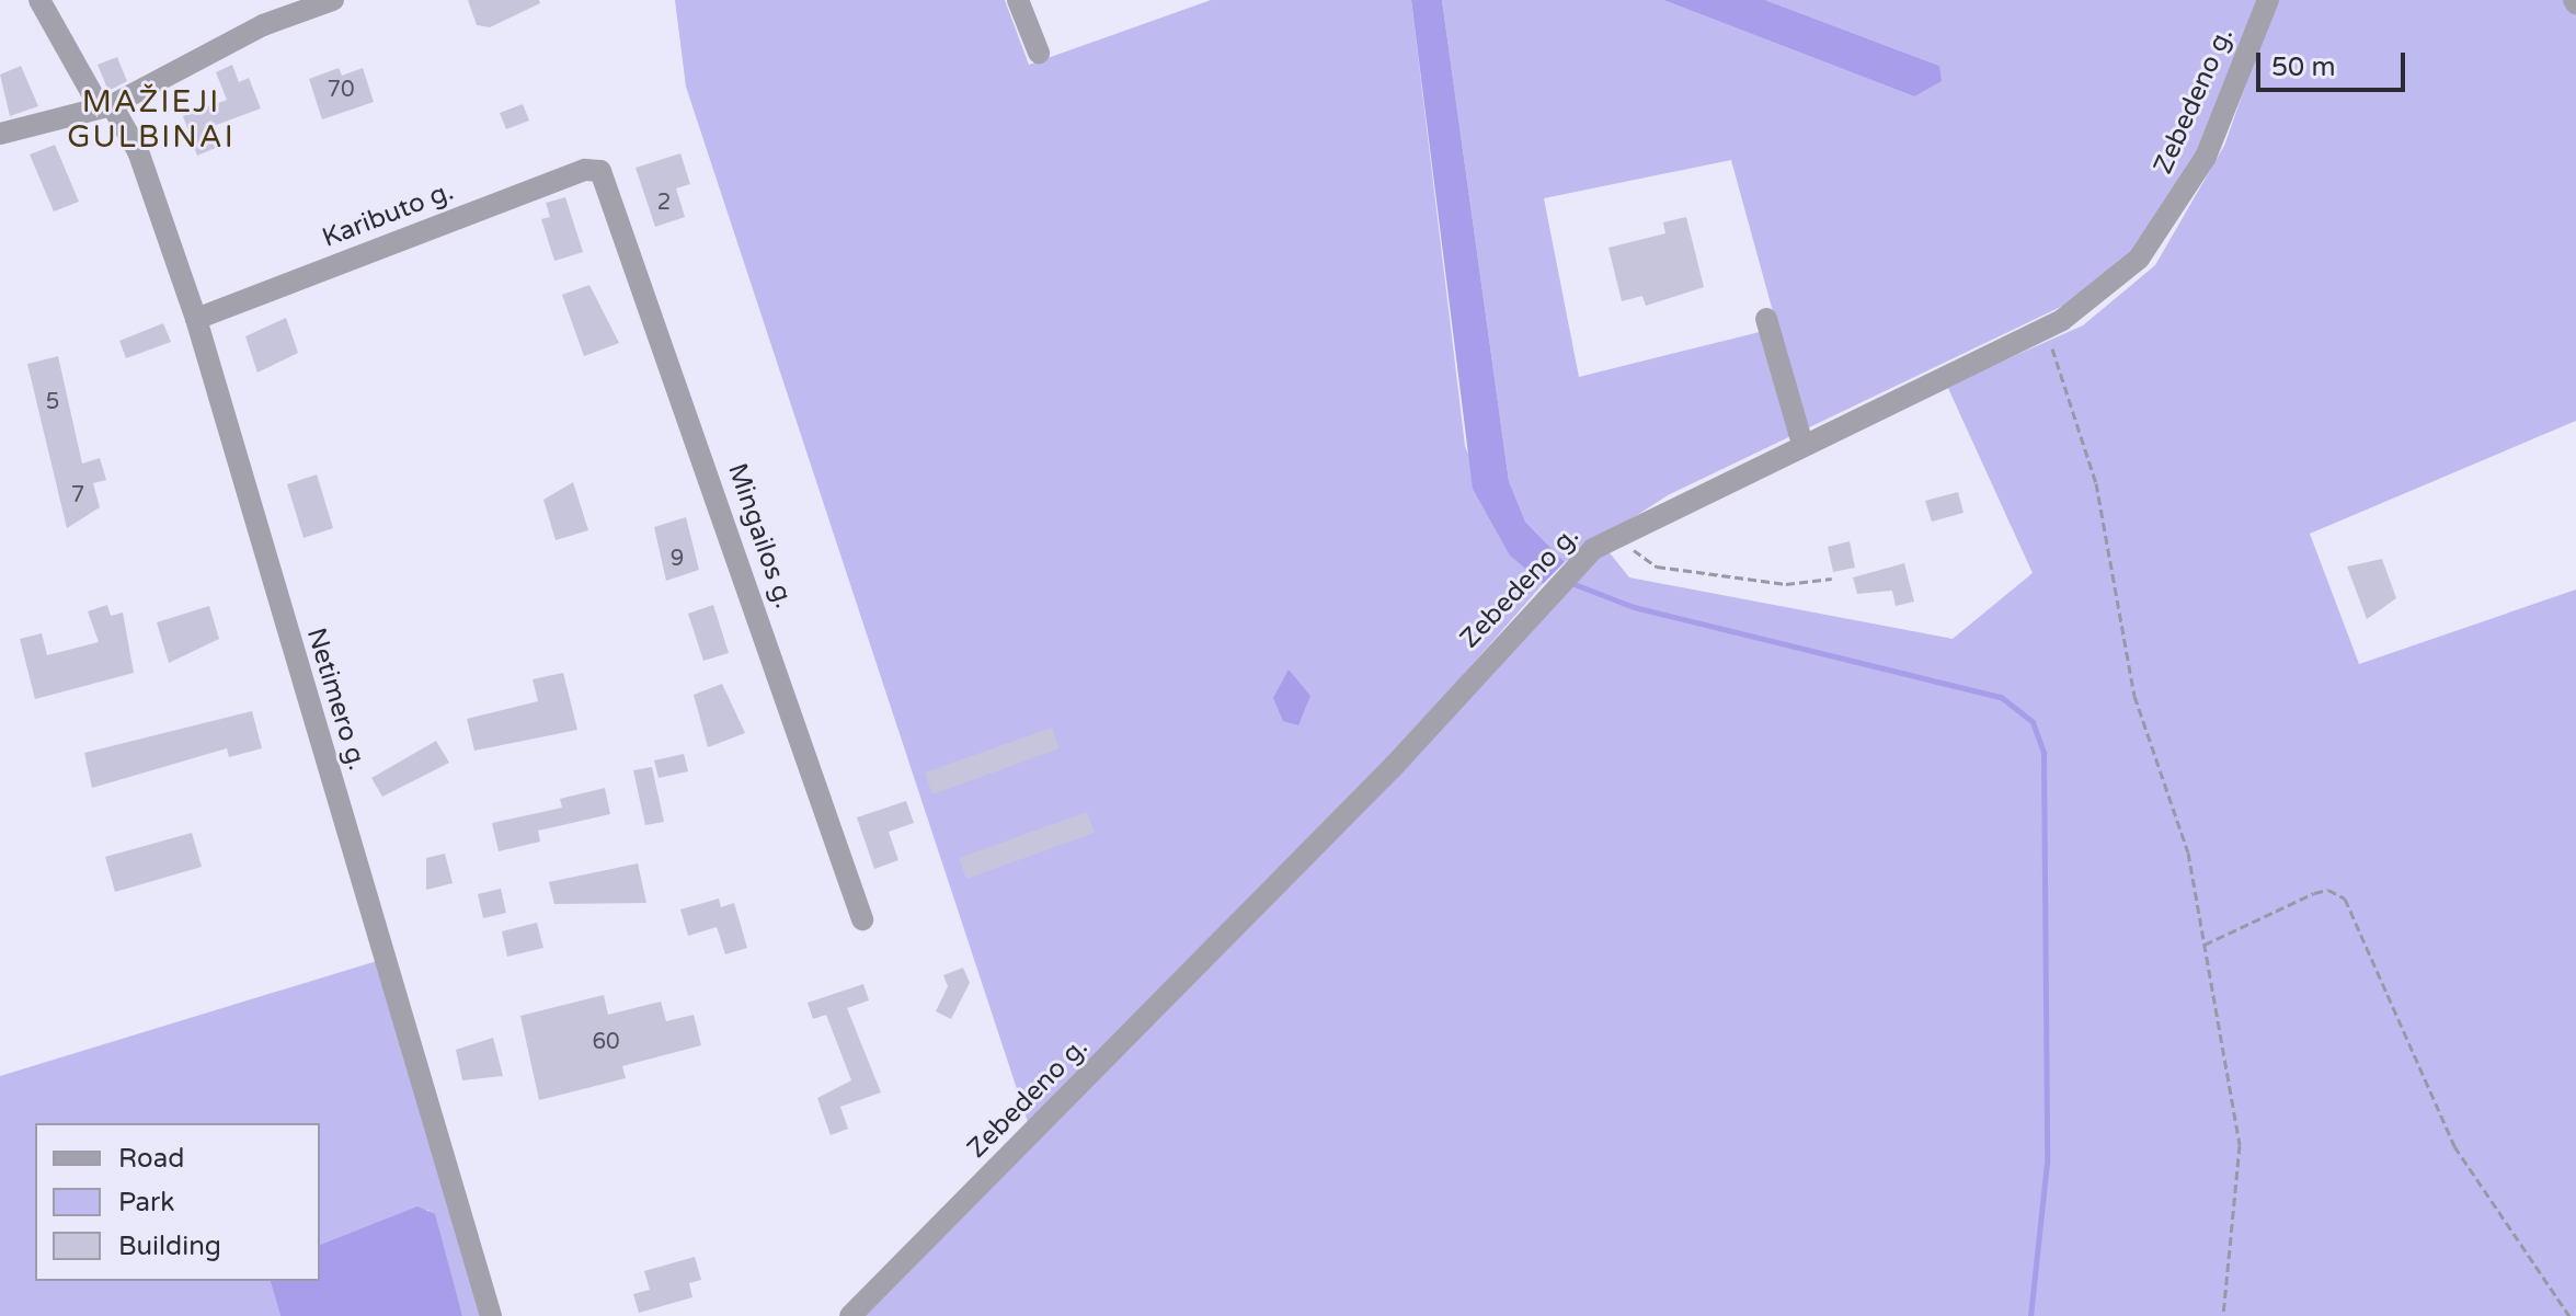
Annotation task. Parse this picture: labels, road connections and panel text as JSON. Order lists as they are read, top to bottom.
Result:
{
  "streets": {
    "street": [
      "Zebedeno g.",
      "Kaributo g.",
      "Mingailos g.",
      "Netimero g."
    ]
  },
  "crossings": [
    ["Kaributo g.", "Mingailos g."],
    ["Kaributo g.", "Netimero g."]
  ],
  "districts": ["MAŽIEJI GULBINAI"],
  "house_numbers": [
    "70",
    "2",
    "5",
    "7",
    "9",
    "60"
  ],
  "legend": ["Road", "Park", "Building"],
  "scale_bar": "50 m"
}
